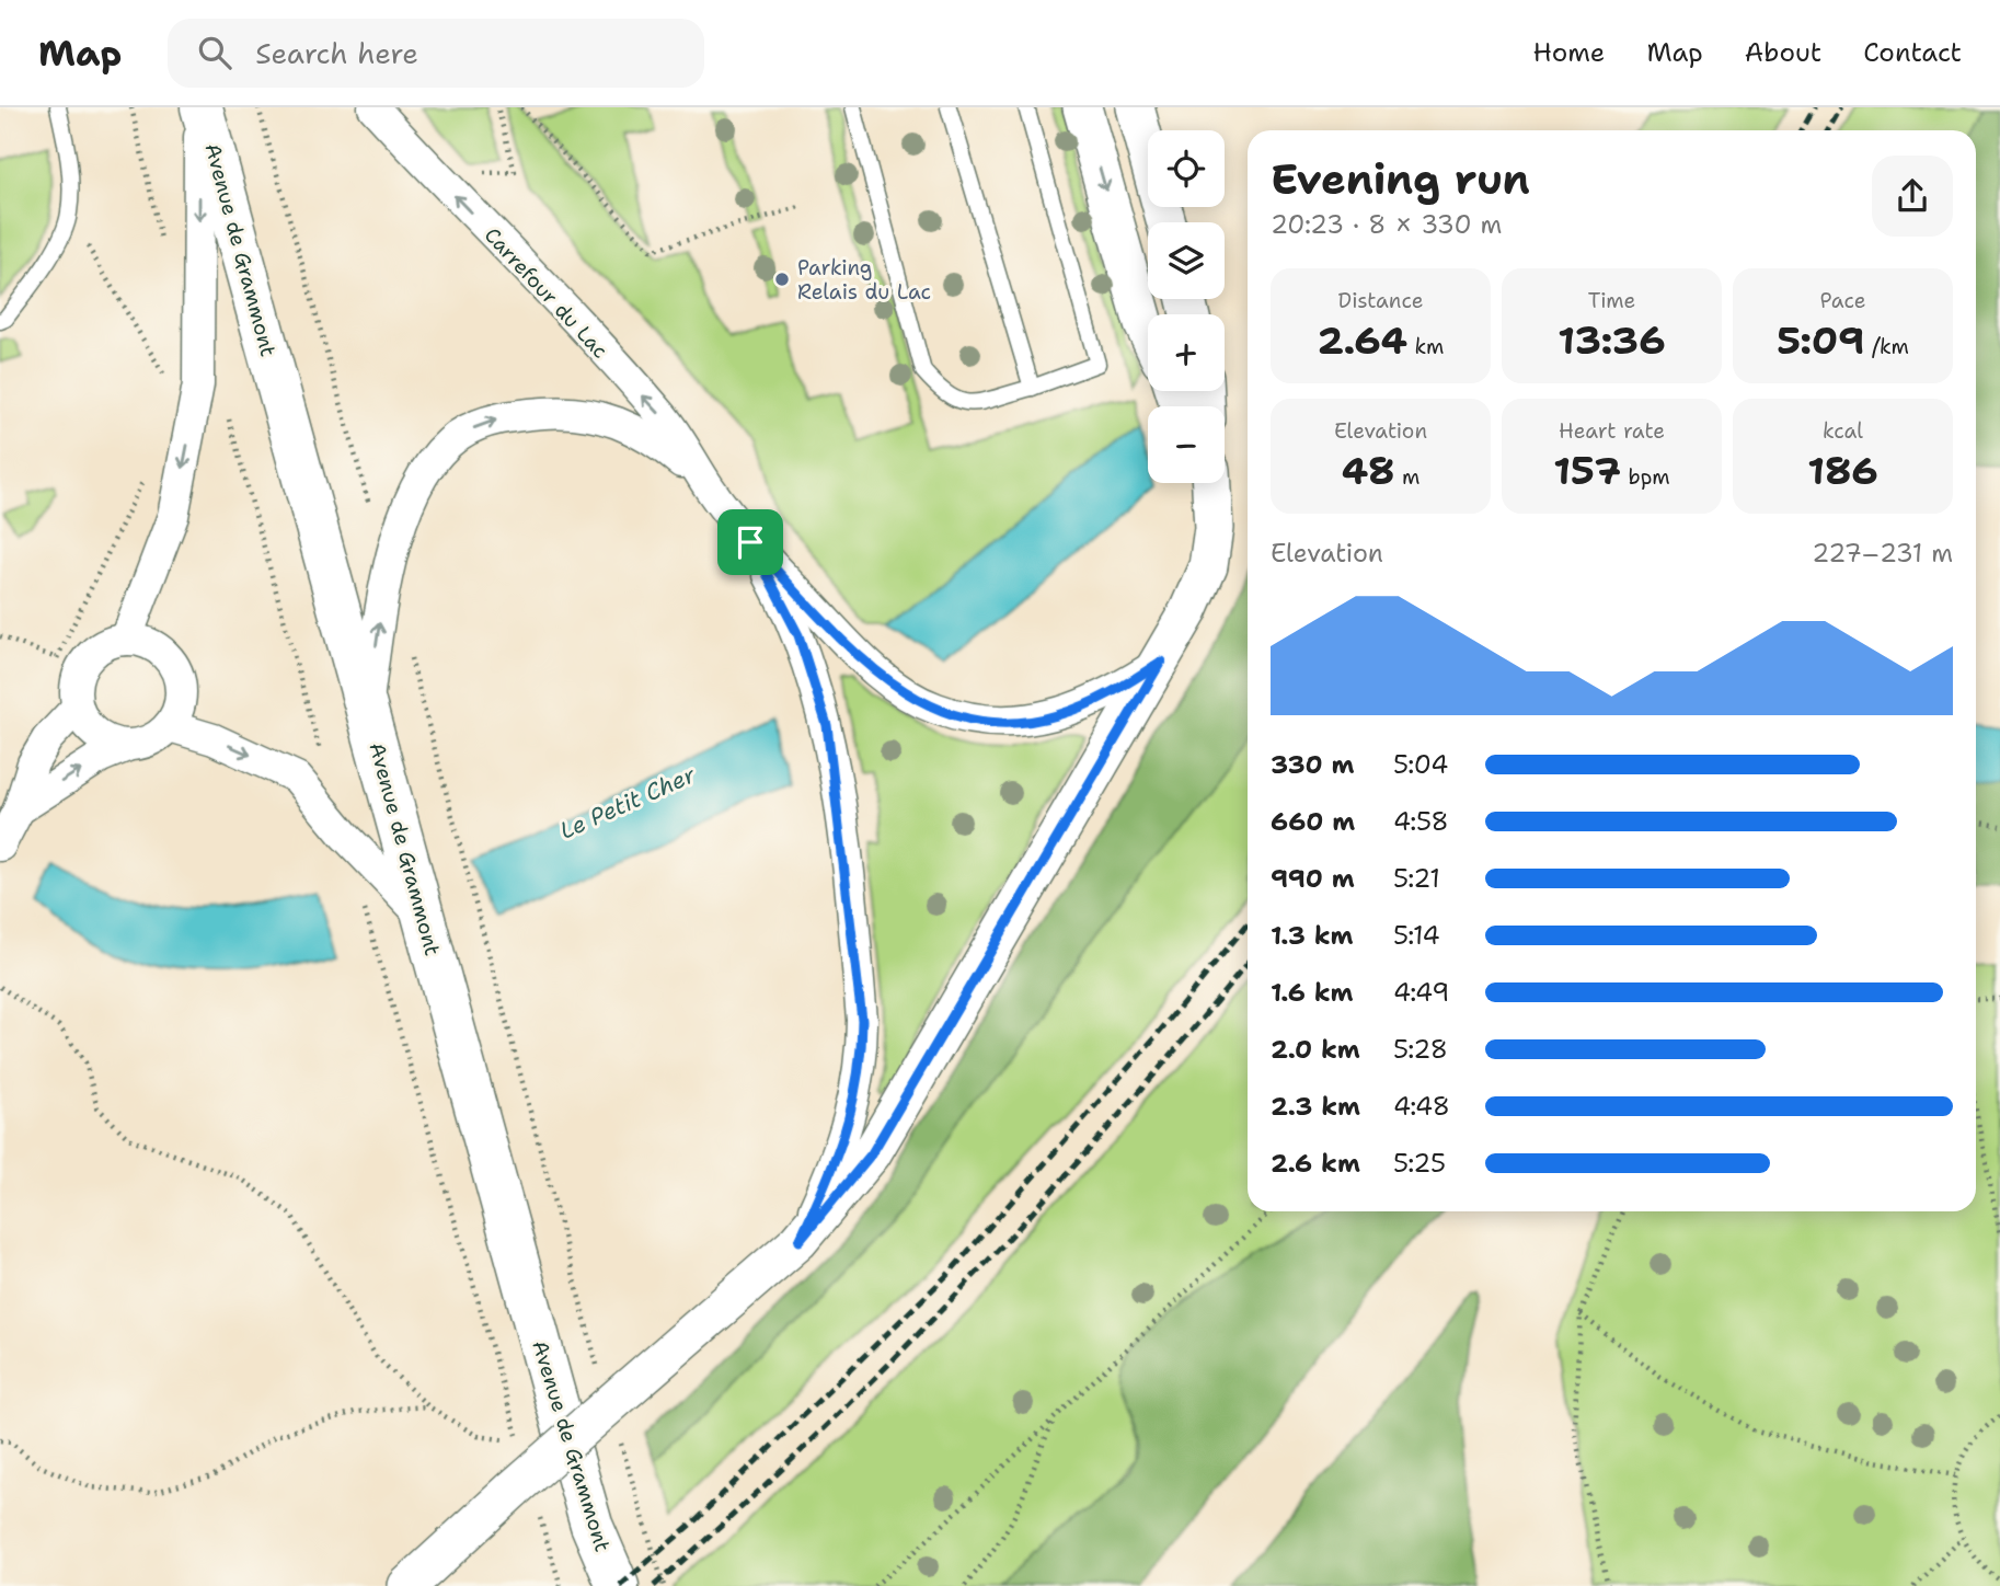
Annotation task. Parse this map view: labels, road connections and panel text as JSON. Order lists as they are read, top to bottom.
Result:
{
  "streets": {
    "main road": ["Avenue de Grammont"],
    "street": ["Carrefour du Lac"]
  },
  "crossings": [
    ["Avenue de Grammont", "Carrefour du Lac"]
  ],
  "water": ["Le Petit Cher"],
  "places": ["Parking Relais du Lac"],
  "page": {
    "header": "Map",
    "search": "Search here",
    "nav": [
      "Home",
      "Map",
      "About",
      "Contact"
    ],
    "map_buttons": ["+", "−"],
    "heading": ["Evening run", "20:23 · 8 × 330 m"],
    "stats": [
      ["Distance", "2.64 km"],
      ["Time", "13:36"],
      ["Pace", "5:09 /km"],
      ["Elevation", "48 m"],
      ["Heart rate", "157 bpm"],
      ["kcal", "186"]
    ],
    "chart": ["Elevation", "227–231 m"],
    "list": [
      {
        "name": "330 m",
        "note": "5:04"
      },
      {
        "name": "660 m",
        "note": "4:58"
      },
      {
        "name": "990 m",
        "note": "5:21"
      },
      {
        "name": "1.3 km",
        "note": "5:14"
      },
      {
        "name": "1.6 km",
        "note": "4:49"
      },
      {
        "name": "2.0 km",
        "note": "5:28"
      },
      {
        "name": "2.3 km",
        "note": "4:48"
      },
      {
        "name": "2.6 km",
        "note": "5:25"
      }
    ]
  }
}
